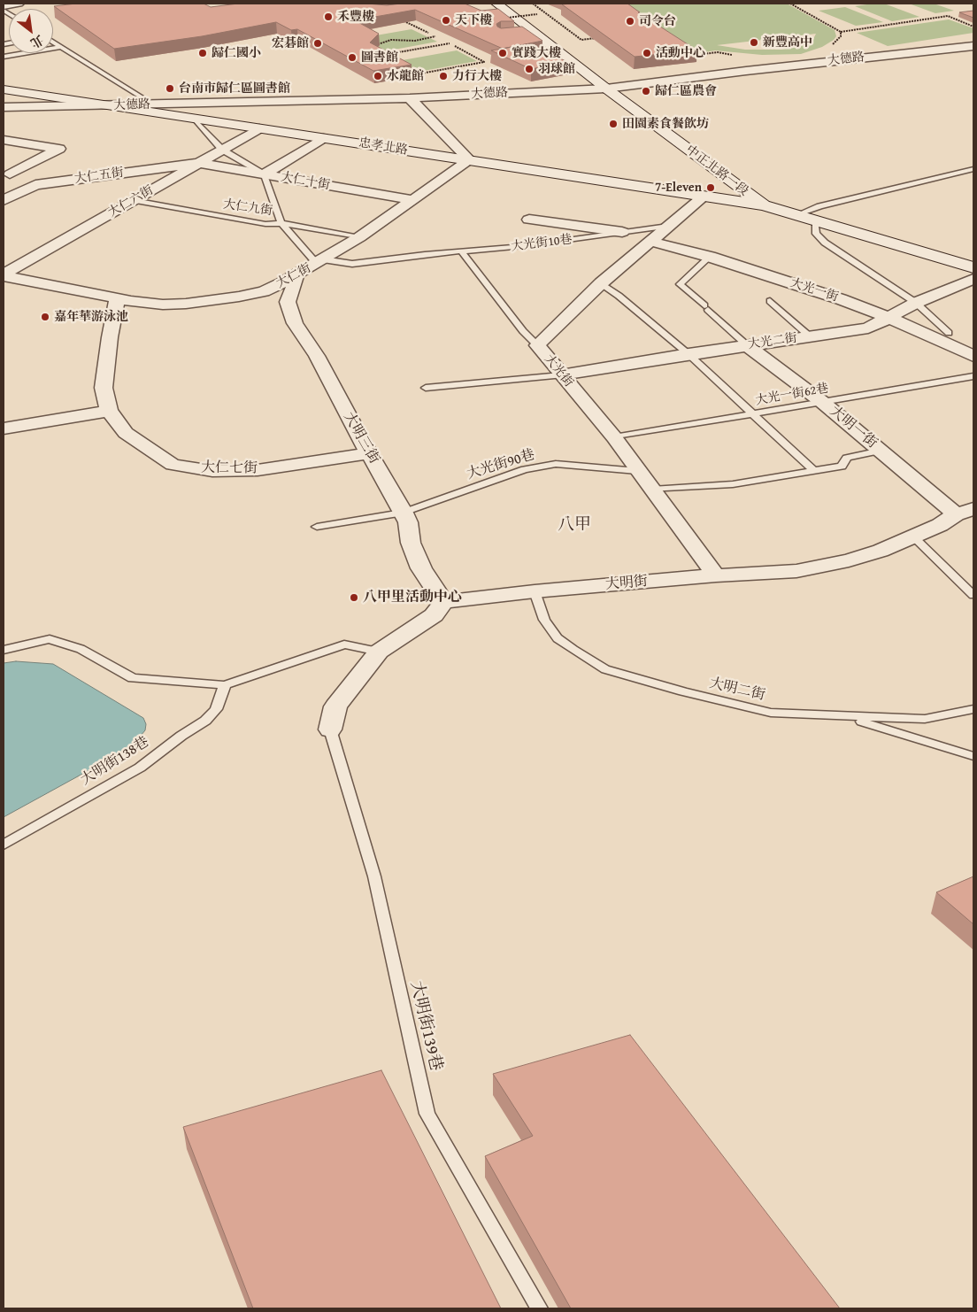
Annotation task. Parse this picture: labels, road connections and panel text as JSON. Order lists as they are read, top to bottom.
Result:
{
  "streets": {
    "main road": ["忠孝北路", "中正北路一段"],
    "street": [
      "大德路",
      "大仁五街",
      "大仁十街",
      "大仁六街",
      "大光街10巷",
      "大仁街",
      "大光一街",
      "大光二街",
      "大光街",
      "大明一街",
      "大明三街",
      "大仁七街",
      "大明街"
    ],
    "lane": [
      "大仁九街",
      "大光一街62巷",
      "大光街90巷",
      "大明二街",
      "大明街138巷",
      "大明街139巷"
    ]
  },
  "crossings": [
    ["大德路", "忠孝北路"],
    ["大德路", "中正北路一段"],
    ["忠孝北路", "中正北路一段"],
    ["忠孝北路", "大仁六街"],
    ["忠孝北路", "大仁街"],
    ["忠孝北路", "大光街"],
    ["大仁五街", "大仁十街"],
    ["大仁五街", "大仁六街"],
    ["大仁十街", "大仁六街"],
    ["大仁十街", "大仁街"],
    ["大仁六街", "大仁九街"],
    ["大仁六街", "大仁街"],
    ["大仁九街", "大仁街"],
    ["大光街10巷", "大仁街"],
    ["大光街10巷", "大光街"],
    ["大仁街", "大明三街"],
    ["大仁街", "大仁七街"],
    ["大光一街", "大光二街"],
    ["大光一街", "大光街"],
    ["大光二街", "大光街"],
    ["大光二街", "大明一街"],
    ["大光街", "大光一街62巷"],
    ["大光街", "大光街90巷"],
    ["大光街", "大明街"],
    ["大光一街62巷", "大明一街"],
    ["大明一街", "大明街"],
    ["大明三街", "大光街90巷"],
    ["大明三街", "大仁七街"],
    ["大明三街", "大明街"],
    ["大明街", "大明二街"]
  ],
  "districts": ["八甲"],
  "places": [
    "禾豐樓",
    "天下樓",
    "司令台",
    "新豐高中",
    "宏碁館",
    "歸仁國小",
    "實踐大樓",
    "活動中心",
    "圖書館",
    "羽球館",
    "水龍館",
    "力行大樓",
    "台南市歸仁區圖書館",
    "歸仁區農會",
    "田園素食餐飲坊",
    "7-Eleven",
    "嘉年華游泳池",
    "八甲里活動中心"
  ],
  "north": "bottom right"
}
